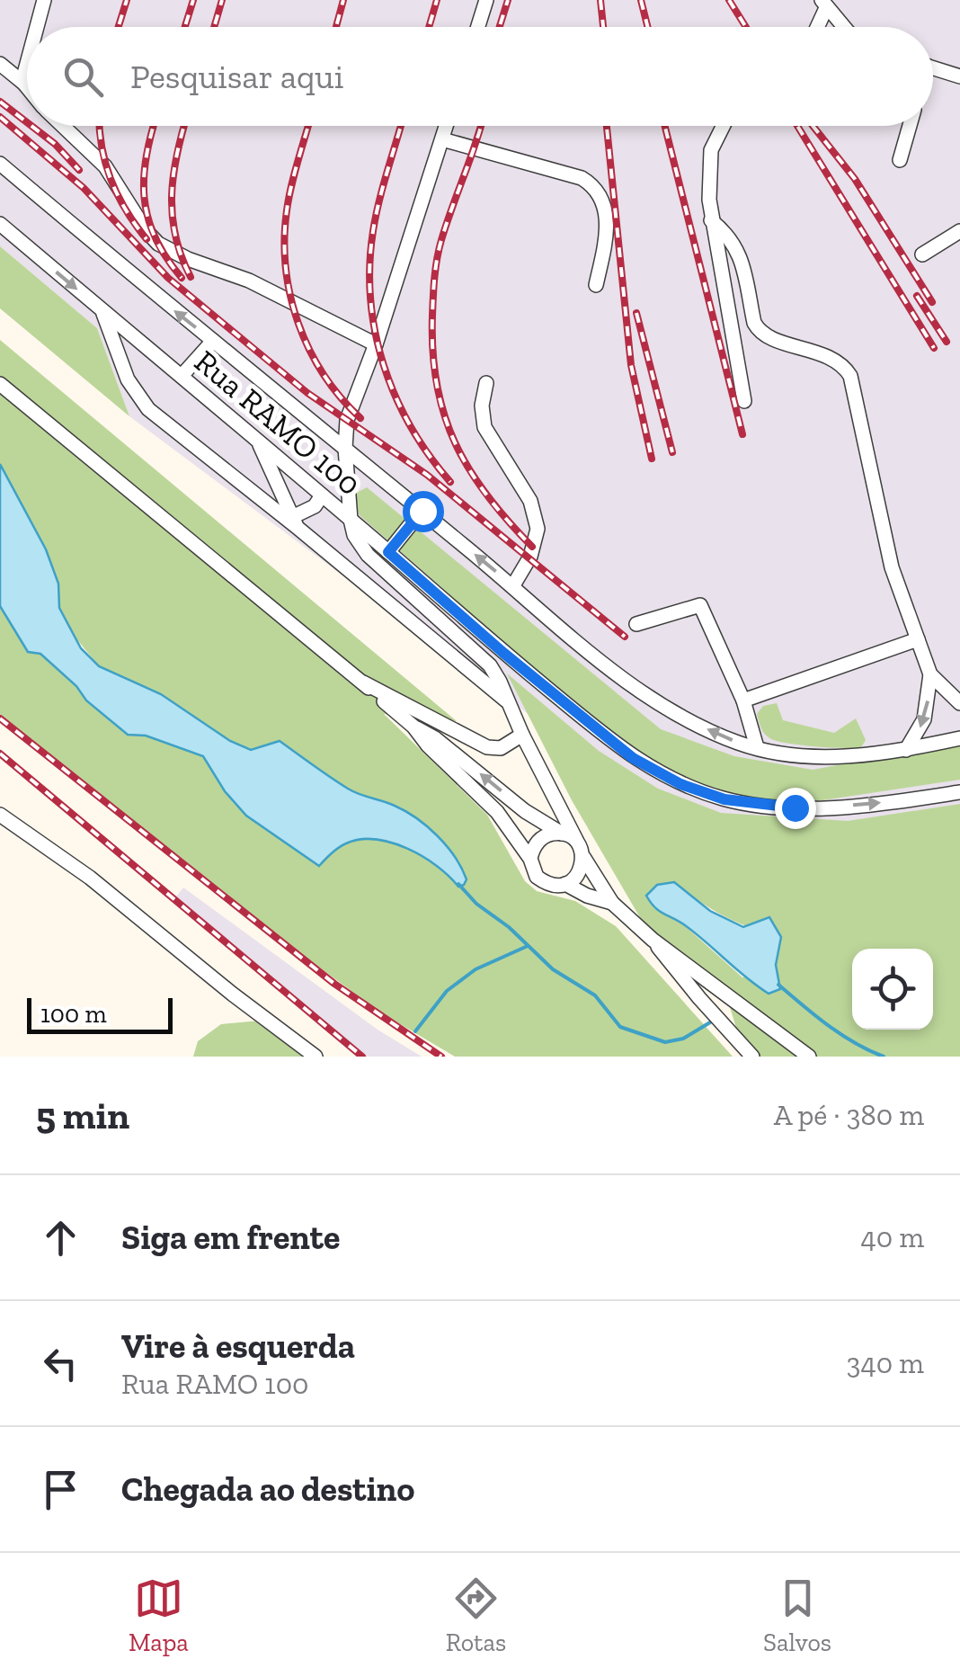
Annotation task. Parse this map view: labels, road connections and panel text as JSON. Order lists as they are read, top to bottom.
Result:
{
  "streets": {
    "street": ["Rua RAMO 100"]
  },
  "scale_bar": "100 m",
  "page": {
    "search": "Pesquisar aqui",
    "scale": "100 m",
    "heading": ["5 min", "A pé · 380 m"],
    "list": [
      ["Siga em frente", "40 m"],
      ["Vire à esquerda", "Rua RAMO 100", "340 m"],
      "Chegada ao destino"
    ],
    "nav": ["Mapa", "Rotas", "Salvos"]
  }
}
